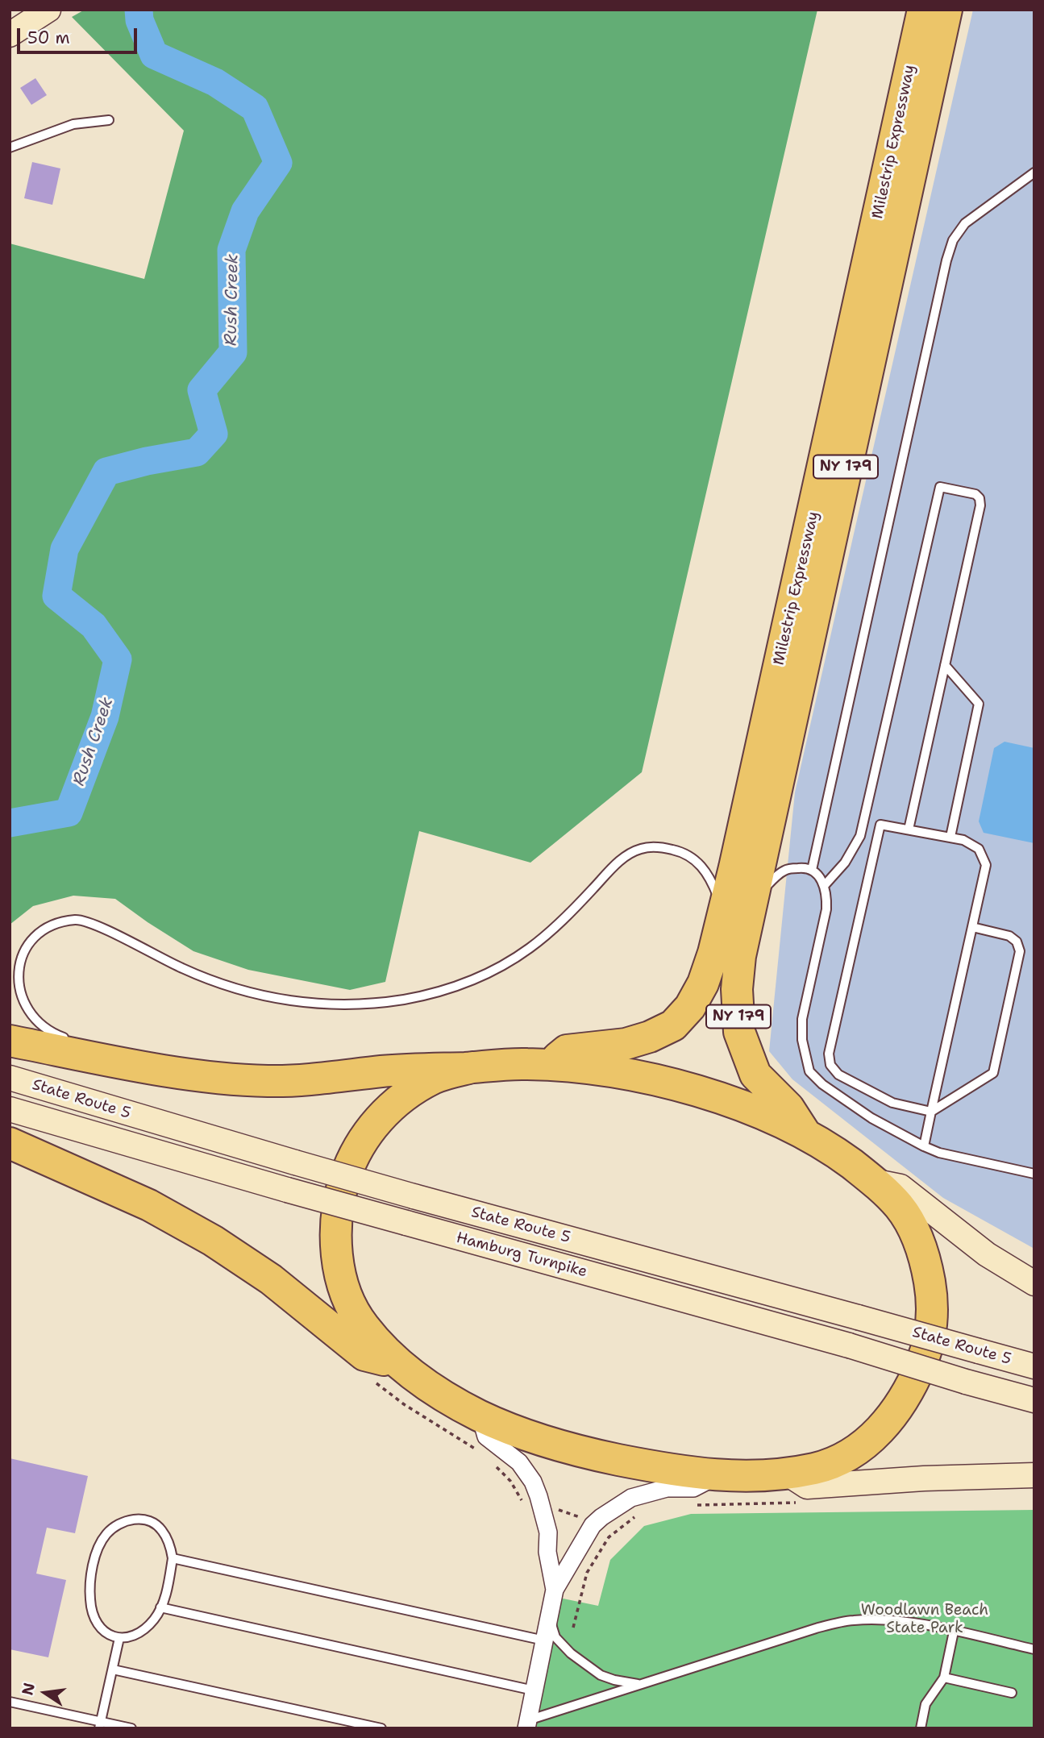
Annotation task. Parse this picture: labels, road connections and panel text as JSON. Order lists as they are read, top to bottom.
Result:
{
  "streets": {
    "highway": ["Milestrip Expressway", "NY 179"],
    "main road": ["State Route 5", "Hamburg Turnpike"]
  },
  "water": ["Rush Creek"],
  "parks": ["Woodlawn Beach State Park"],
  "scale_bar": "50 m",
  "north": "left"
}
